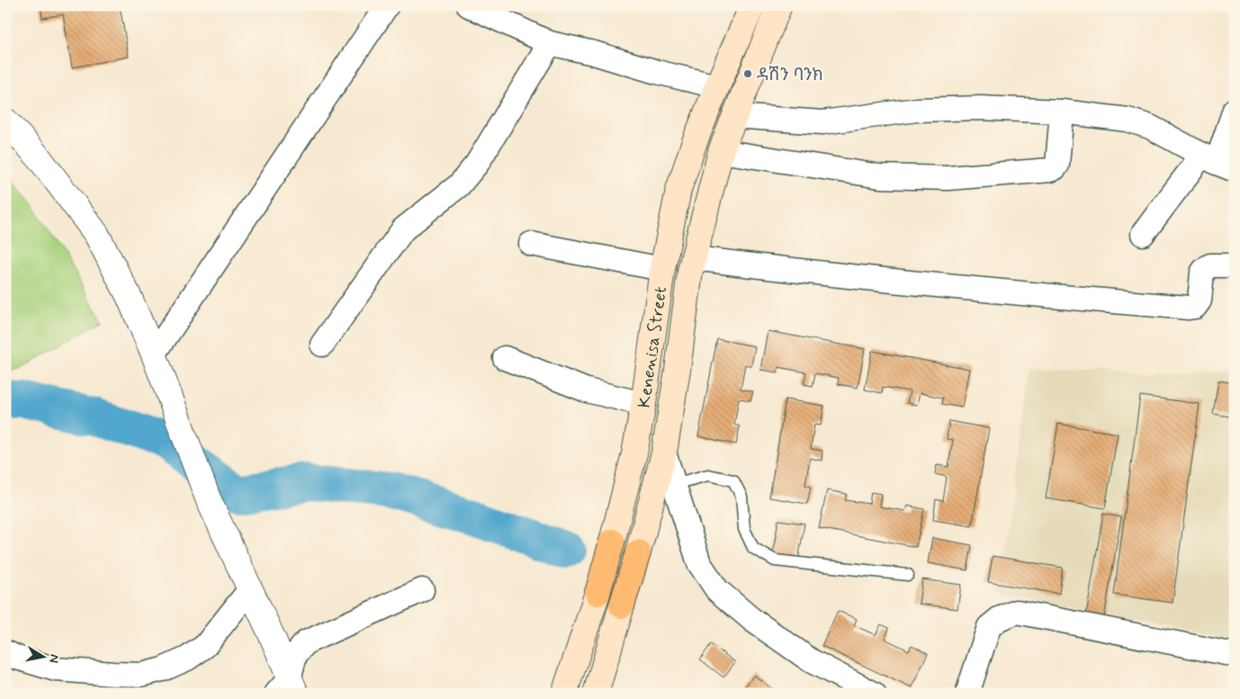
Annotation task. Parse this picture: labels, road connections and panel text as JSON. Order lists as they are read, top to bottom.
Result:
{
  "streets": {
    "main road": ["Kenenisa Street"]
  },
  "places": ["ዳሽን ባንክ"],
  "north": "right"
}
